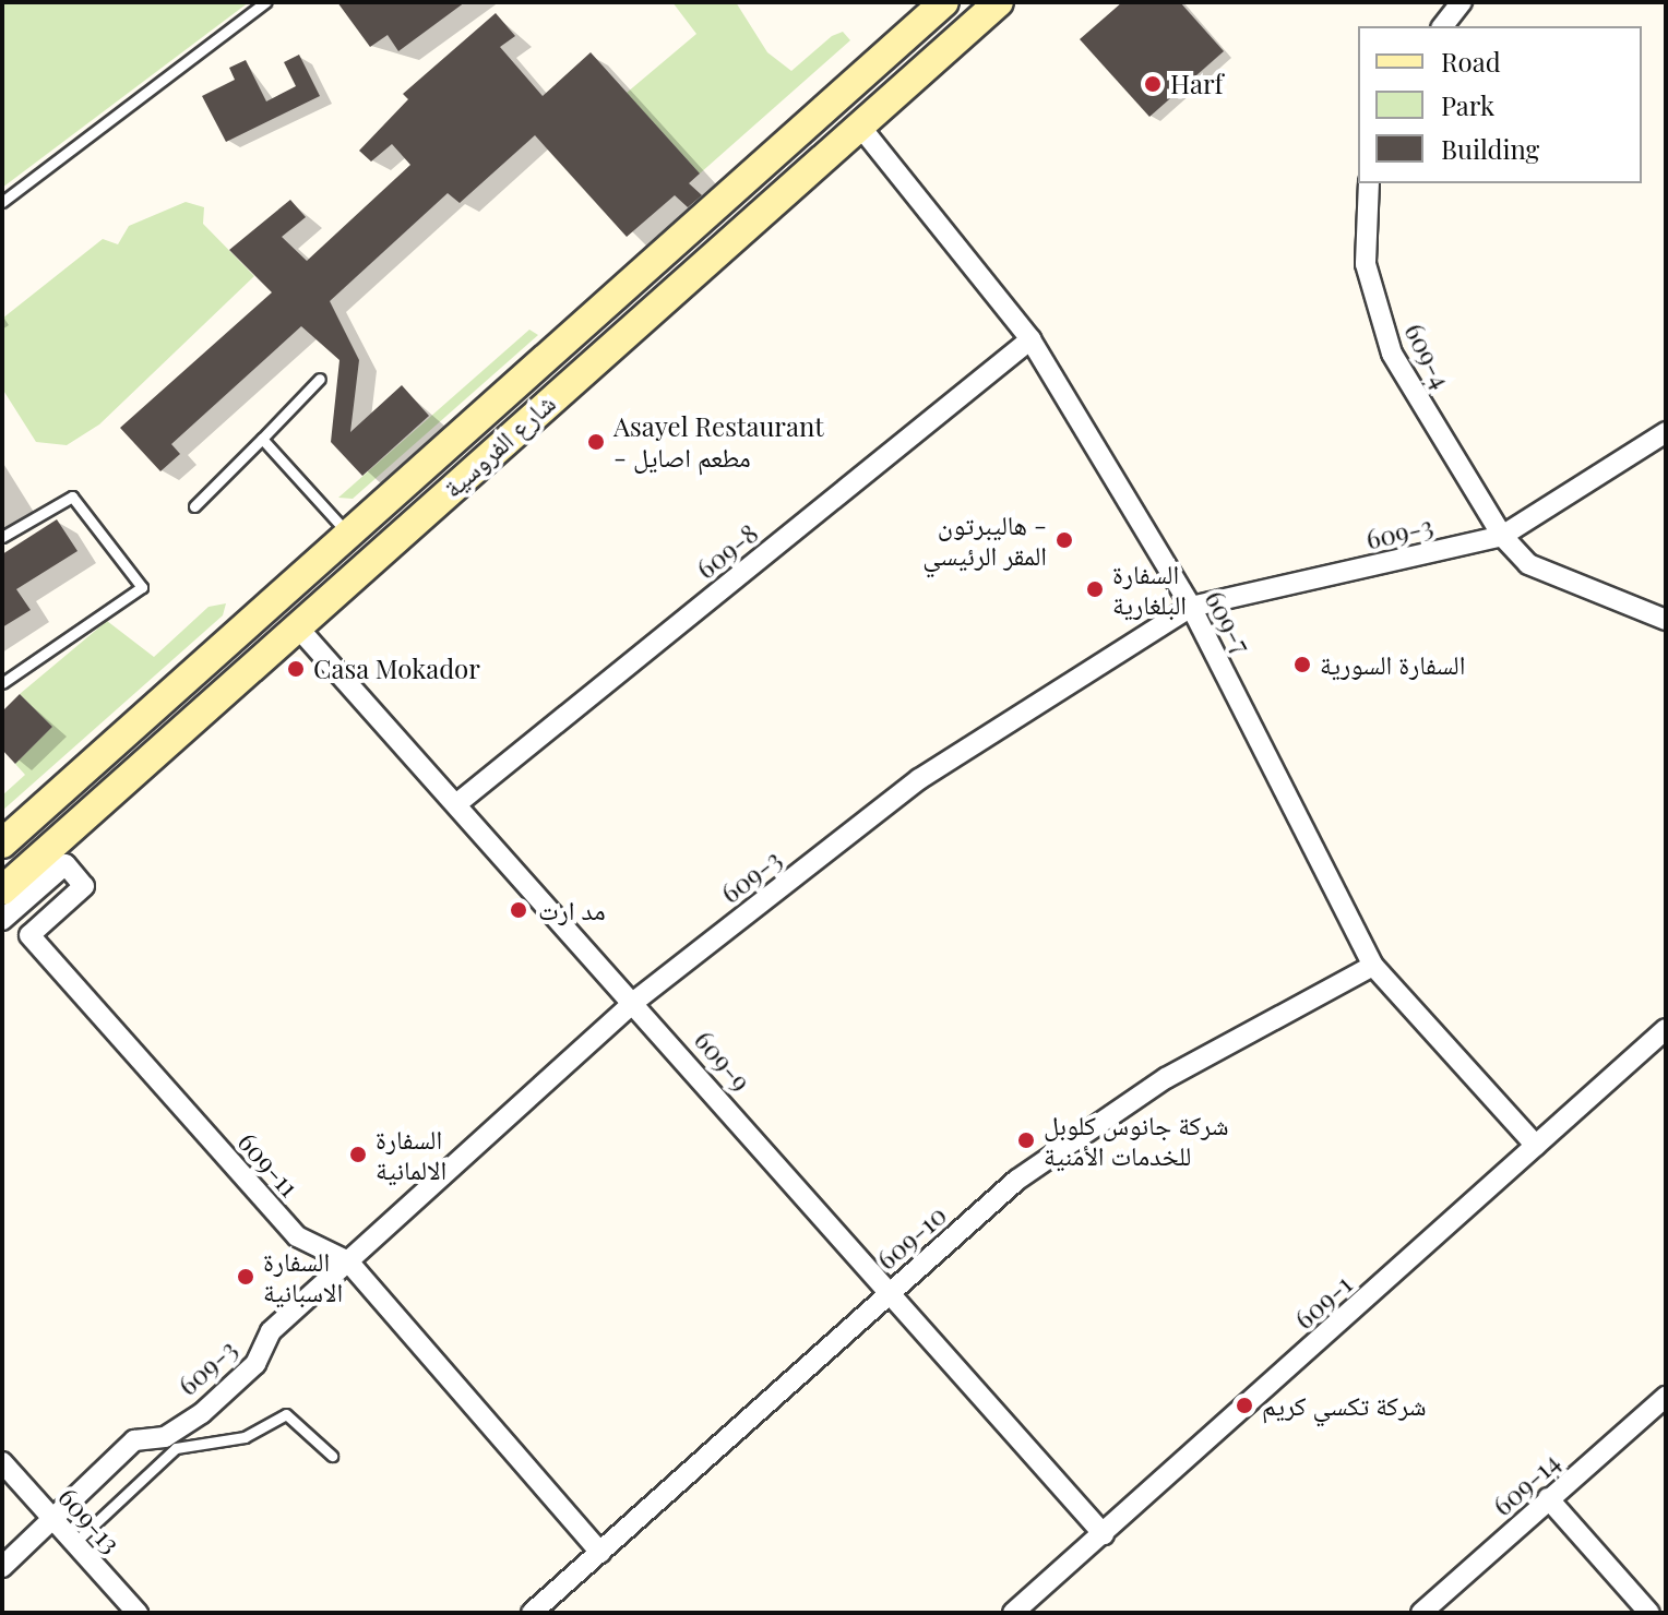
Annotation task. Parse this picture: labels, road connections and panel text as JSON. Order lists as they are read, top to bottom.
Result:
{
  "streets": {
    "street": [
      "609-4",
      "شارع الفروسية",
      "609-3",
      "609-8",
      "609-7",
      "609-9",
      "609-11",
      "609-10",
      "609-1",
      "609-14",
      "609-13"
    ]
  },
  "crossings": [
    ["609-4", "609-3"],
    ["شارع الفروسية", "609-7"],
    ["شارع الفروسية", "609-9"],
    ["609-3", "609-7"],
    ["609-3", "609-9"],
    ["609-3", "609-11"],
    ["609-3", "609-13"],
    ["609-8", "609-7"],
    ["609-8", "609-9"],
    ["609-7", "609-10"],
    ["609-7", "609-1"],
    ["609-9", "609-10"],
    ["609-9", "609-1"],
    ["609-11", "609-10"]
  ],
  "places": [
    "Harf",
    "Asayel Restaurant - مطعم اصايل",
    "هاليبرتون - المقر الرئيسي",
    "السفارة البلغارية",
    "السفارة السورية",
    "Casa Mokador",
    "مد ارت",
    "شركة جانوس كلوبل للخدمات الأمنية",
    "السفارة الالمانية",
    "السفارة الاسبانية",
    "شركة تكسي كريم"
  ],
  "legend": ["Road", "Park", "Building"]
}
